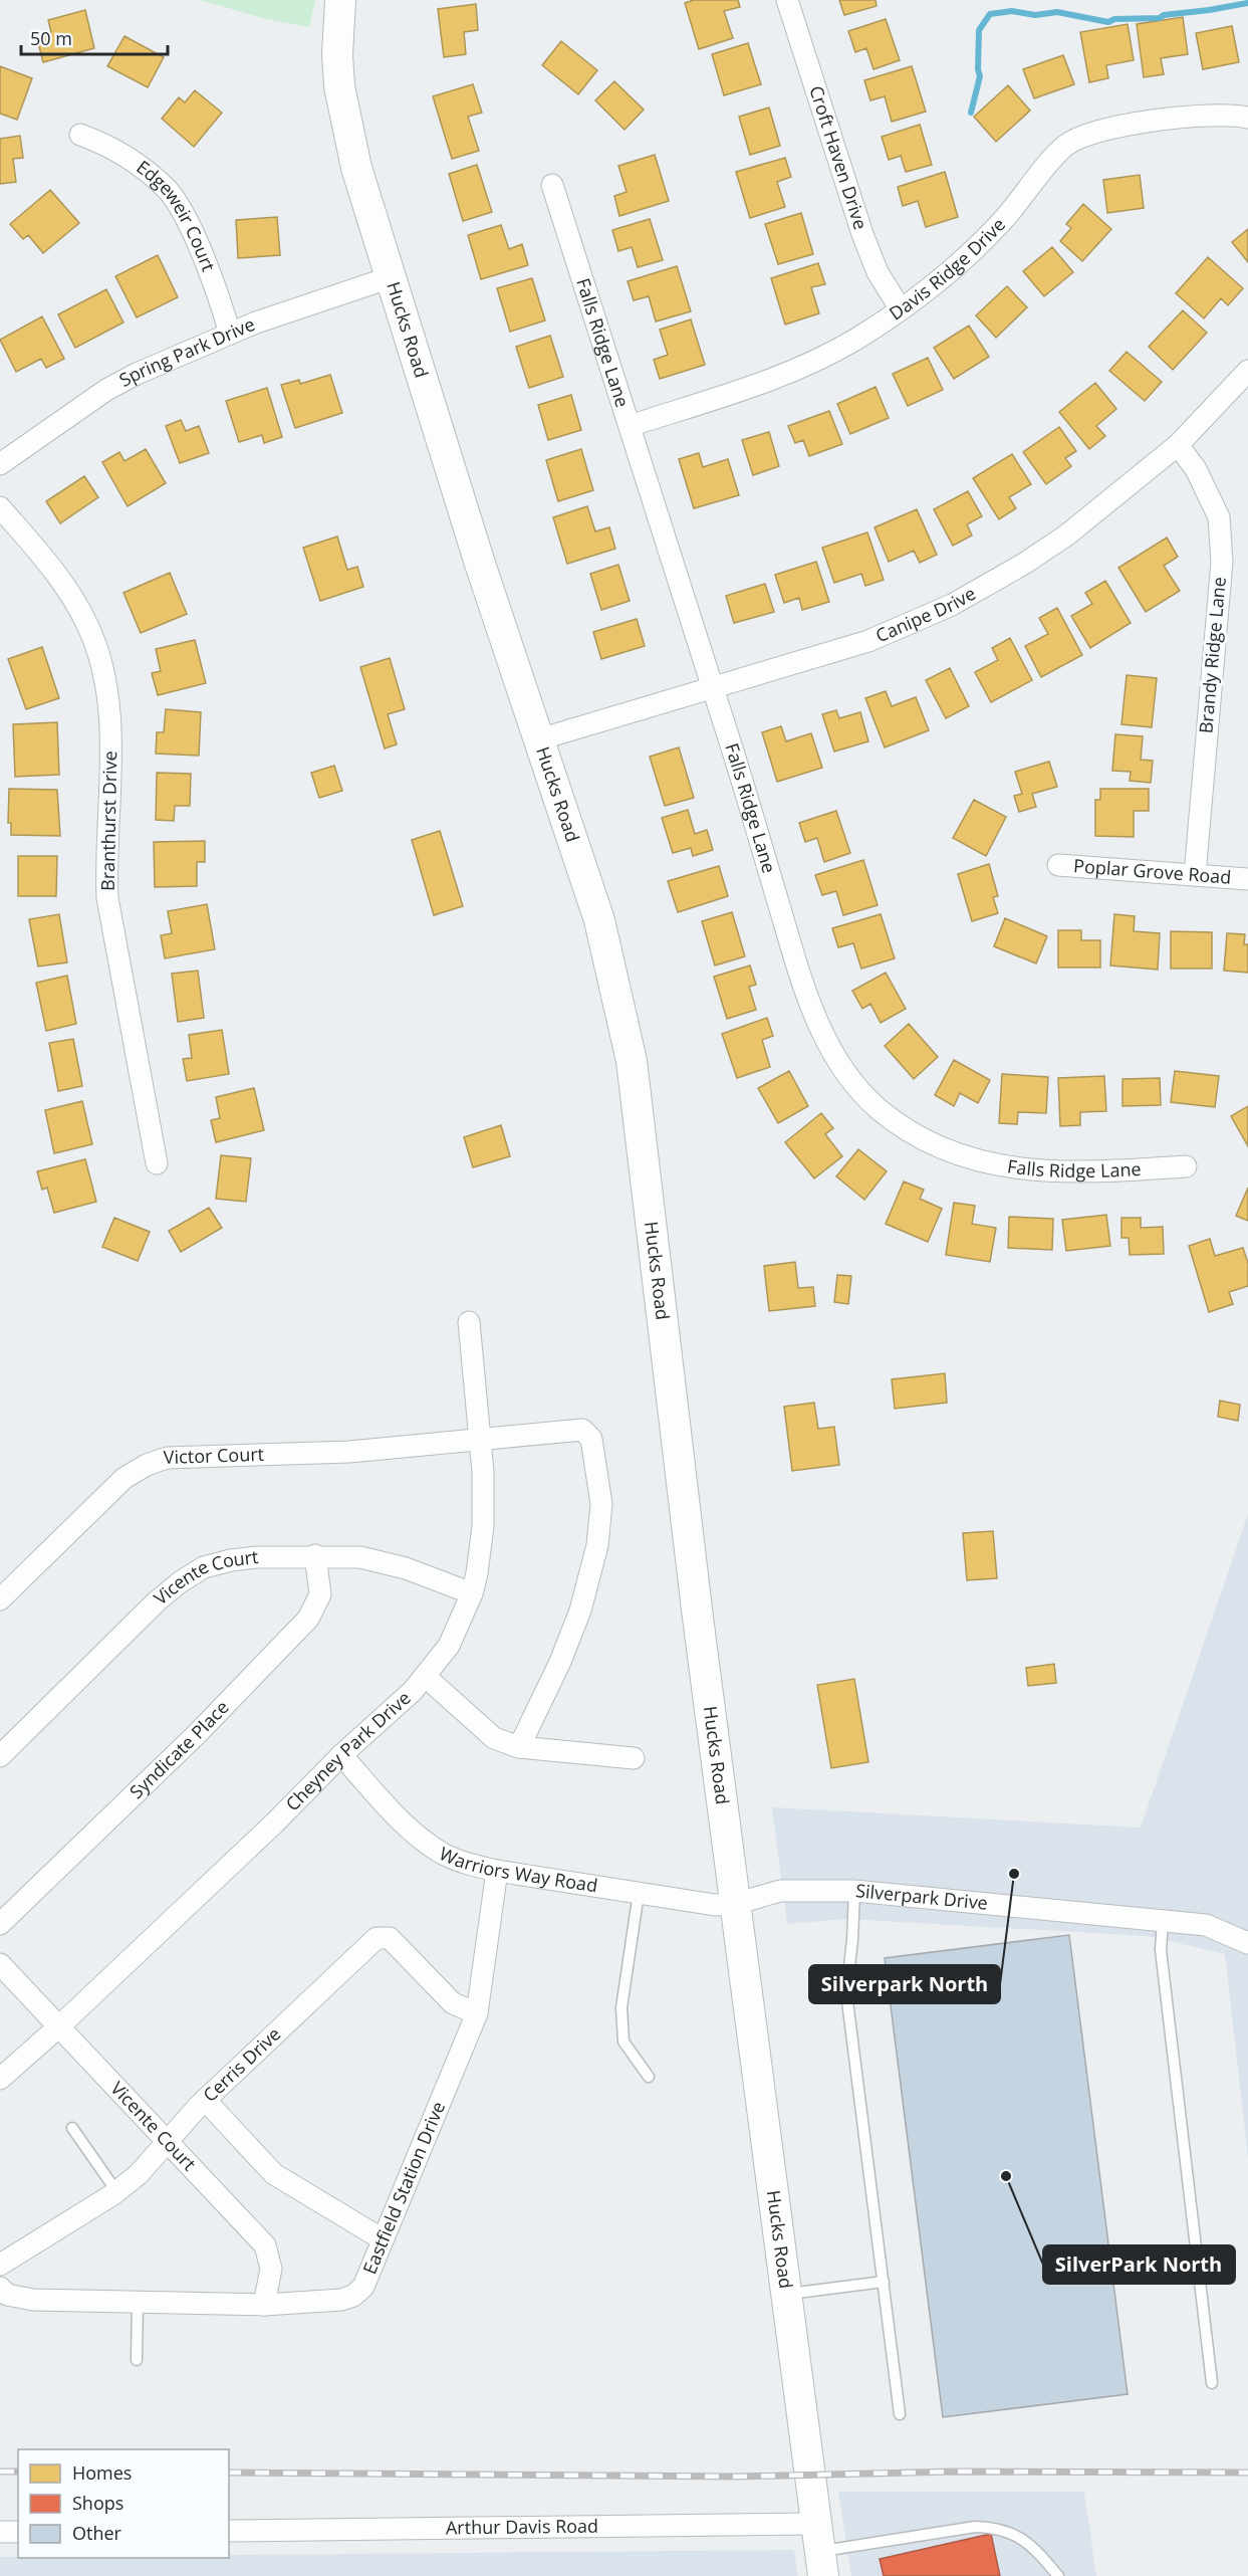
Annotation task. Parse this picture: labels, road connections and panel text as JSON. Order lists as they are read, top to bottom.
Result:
{
  "streets": {
    "main road": ["Hucks Road"],
    "street": [
      "Croft Haven Drive",
      "Edgeweir Court",
      "Davis Ridge Drive",
      "Falls Ridge Lane",
      "Spring Park Drive",
      "Canipe Drive",
      "Brandy Ridge Lane",
      "Branthurst Drive",
      "Poplar Grove Road",
      "Victor Court",
      "Vicente Court",
      "Syndicate Place",
      "Cheyney Park Drive",
      "Warriors Way Road",
      "Silverpark Drive",
      "Cerris Drive",
      "Eastfield Station Drive",
      "Arthur Davis Road"
    ]
  },
  "crossings": [
    ["Croft Haven Drive", "Davis Ridge Drive"],
    ["Edgeweir Court", "Spring Park Drive"],
    ["Davis Ridge Drive", "Falls Ridge Lane"],
    ["Hucks Road", "Spring Park Drive"],
    ["Hucks Road", "Canipe Drive"],
    ["Hucks Road", "Warriors Way Road"],
    ["Hucks Road", "Silverpark Drive"],
    ["Hucks Road", "Arthur Davis Road"],
    ["Falls Ridge Lane", "Canipe Drive"],
    ["Canipe Drive", "Brandy Ridge Lane"],
    ["Brandy Ridge Lane", "Poplar Grove Road"],
    ["Victor Court", "Cheyney Park Drive"],
    ["Vicente Court", "Syndicate Place"],
    ["Vicente Court", "Cheyney Park Drive"],
    ["Vicente Court", "Cerris Drive"],
    ["Vicente Court", "Eastfield Station Drive"],
    ["Cheyney Park Drive", "Warriors Way Road"],
    ["Warriors Way Road", "Silverpark Drive"],
    ["Warriors Way Road", "Eastfield Station Drive"],
    ["Cerris Drive", "Eastfield Station Drive"]
  ],
  "places": ["Silverpark North", "SilverPark North"],
  "legend": ["Homes", "Shops", "Other"],
  "scale_bar": "50 m"
}
